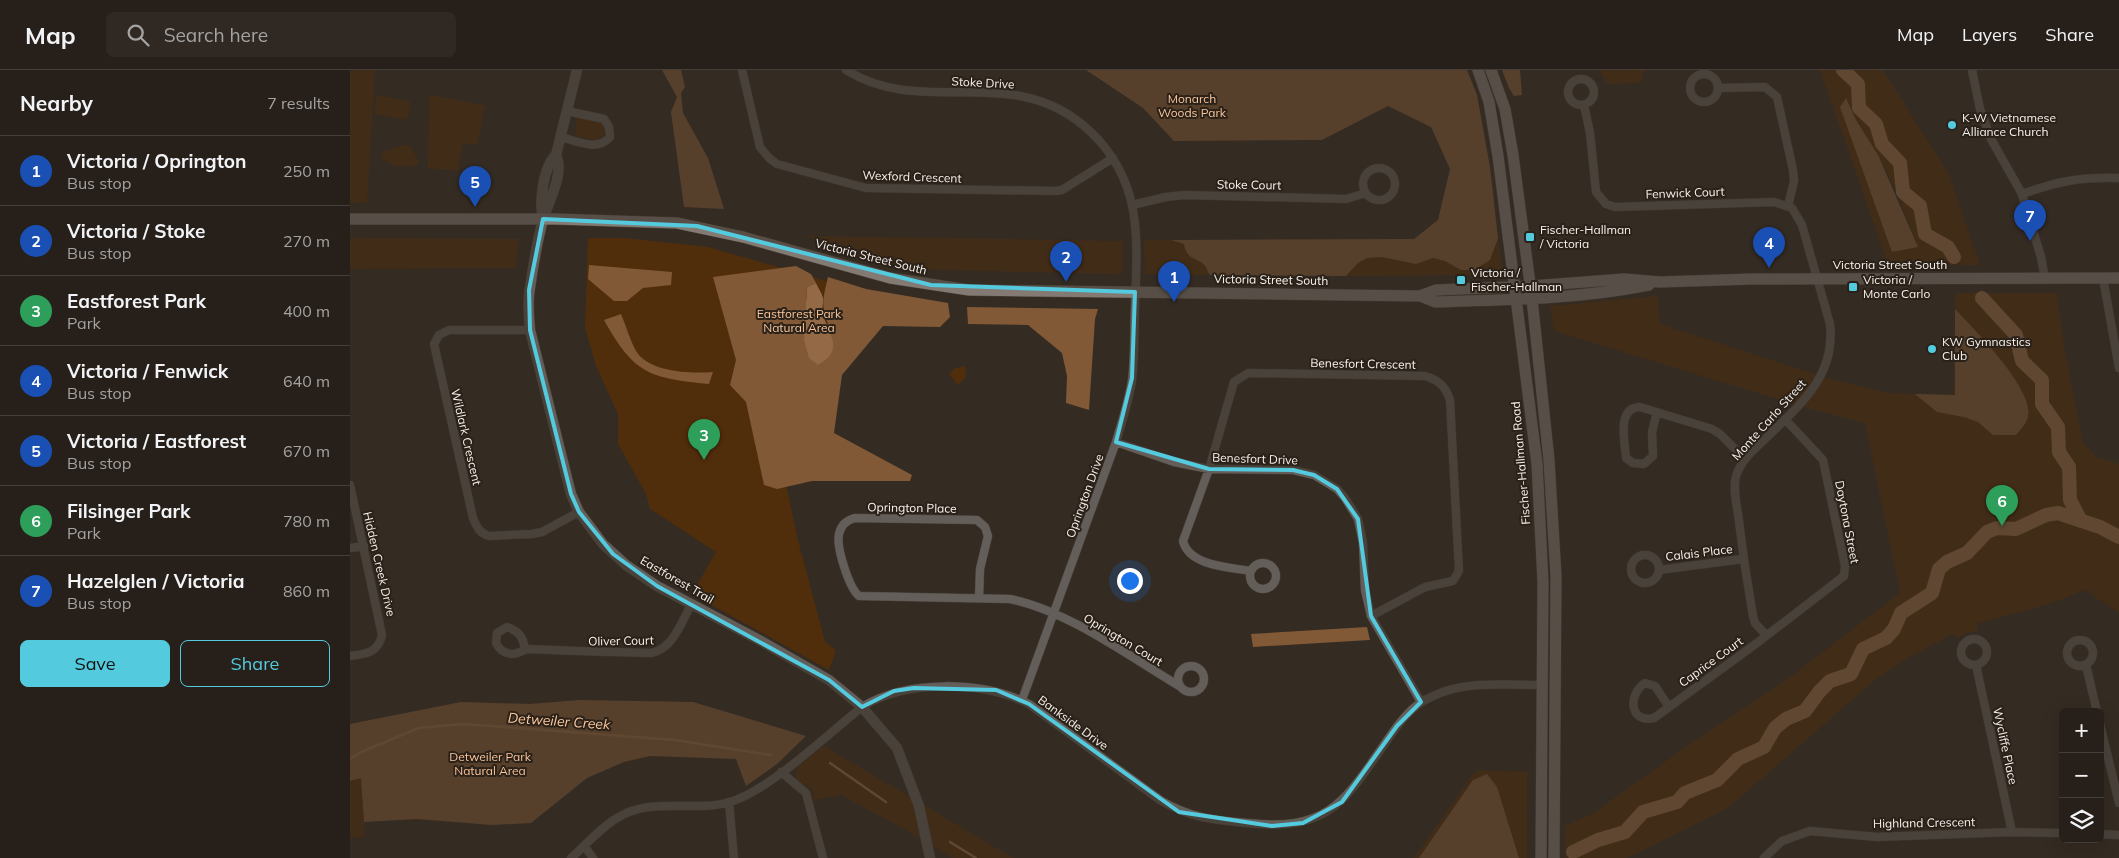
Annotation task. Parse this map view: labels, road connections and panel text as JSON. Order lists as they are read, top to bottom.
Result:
{
  "streets": {
    "main road": ["Victoria Street South", "Fischer-Hallman Road"],
    "street": [
      "Stoke Drive",
      "Wexford Crescent",
      "Stoke Court",
      "Fenwick Court",
      "Benesfort Crescent",
      "Monte Carlo Street",
      "Wildlark Crescent",
      "Benesfort Drive",
      "Oprington Drive",
      "Oprington Place",
      "Daytona Street",
      "Calais Place",
      "Hidden Creek Drive",
      "Eastforest Trail",
      "Oprington Court",
      "Oliver Court",
      "Caprice Court",
      "Bankside Drive",
      "Wycliffe Place",
      "Highland Crescent"
    ]
  },
  "crossings": [
    ["Stoke Drive", "Wexford Crescent"],
    ["Stoke Drive", "Stoke Court"],
    ["Stoke Drive", "Victoria Street South"],
    ["Stoke Drive", "Oprington Drive"],
    ["Victoria Street South", "Monte Carlo Street"],
    ["Victoria Street South", "Fischer-Hallman Road"],
    ["Victoria Street South", "Oprington Drive"],
    ["Victoria Street South", "Eastforest Trail"],
    ["Benesfort Crescent", "Benesfort Drive"],
    ["Monte Carlo Street", "Daytona Street"],
    ["Monte Carlo Street", "Calais Place"],
    ["Monte Carlo Street", "Caprice Court"],
    ["Wildlark Crescent", "Eastforest Trail"],
    ["Benesfort Drive", "Oprington Drive"],
    ["Benesfort Drive", "Bankside Drive"],
    ["Fischer-Hallman Road", "Bankside Drive"],
    ["Oprington Drive", "Oprington Place"],
    ["Oprington Drive", "Oprington Court"],
    ["Oprington Drive", "Bankside Drive"],
    ["Oprington Place", "Oprington Court"],
    ["Daytona Street", "Caprice Court"],
    ["Eastforest Trail", "Oliver Court"],
    ["Eastforest Trail", "Bankside Drive"],
    ["Wycliffe Place", "Highland Crescent"]
  ],
  "water": ["Detweiler Creek"],
  "parks": ["Monarch Woods Park", "Eastforest Park Natural Area", "Detweiler Park Natural Area"],
  "places": {
    "other": ["K-W Vietnamese Alliance Church", "KW Gymnastics Club"],
    "transit": ["Fischer-Hallman / Victoria", "Victoria / Fischer-Hallman", "Victoria / Monte Carlo"]
  },
  "page": {
    "header": "Map",
    "search": "Search here",
    "nav": ["Map", "Layers", "Share"],
    "heading": ["Nearby", "7 results"],
    "list": [
      {
        "mark": "1",
        "name": "Victoria / Oprington",
        "note": "Bus stop",
        "value": "250 m"
      },
      {
        "mark": "2",
        "name": "Victoria / Stoke",
        "note": "Bus stop",
        "value": "270 m"
      },
      {
        "mark": "3",
        "name": "Eastforest Park",
        "note": "Park",
        "value": "400 m"
      },
      {
        "mark": "4",
        "name": "Victoria / Fenwick",
        "note": "Bus stop",
        "value": "640 m"
      },
      {
        "mark": "5",
        "name": "Victoria / Eastforest",
        "note": "Bus stop",
        "value": "670 m"
      },
      {
        "mark": "6",
        "name": "Filsinger Park",
        "note": "Park",
        "value": "780 m"
      },
      {
        "mark": "7",
        "name": "Hazelglen / Victoria",
        "note": "Bus stop",
        "value": "860 m"
      }
    ],
    "pins": [
      "5",
      "7",
      "4",
      "2",
      "1",
      "3",
      "6"
    ],
    "buttons": ["Save", "Share"],
    "map_buttons": ["+", "−"]
  }
}
